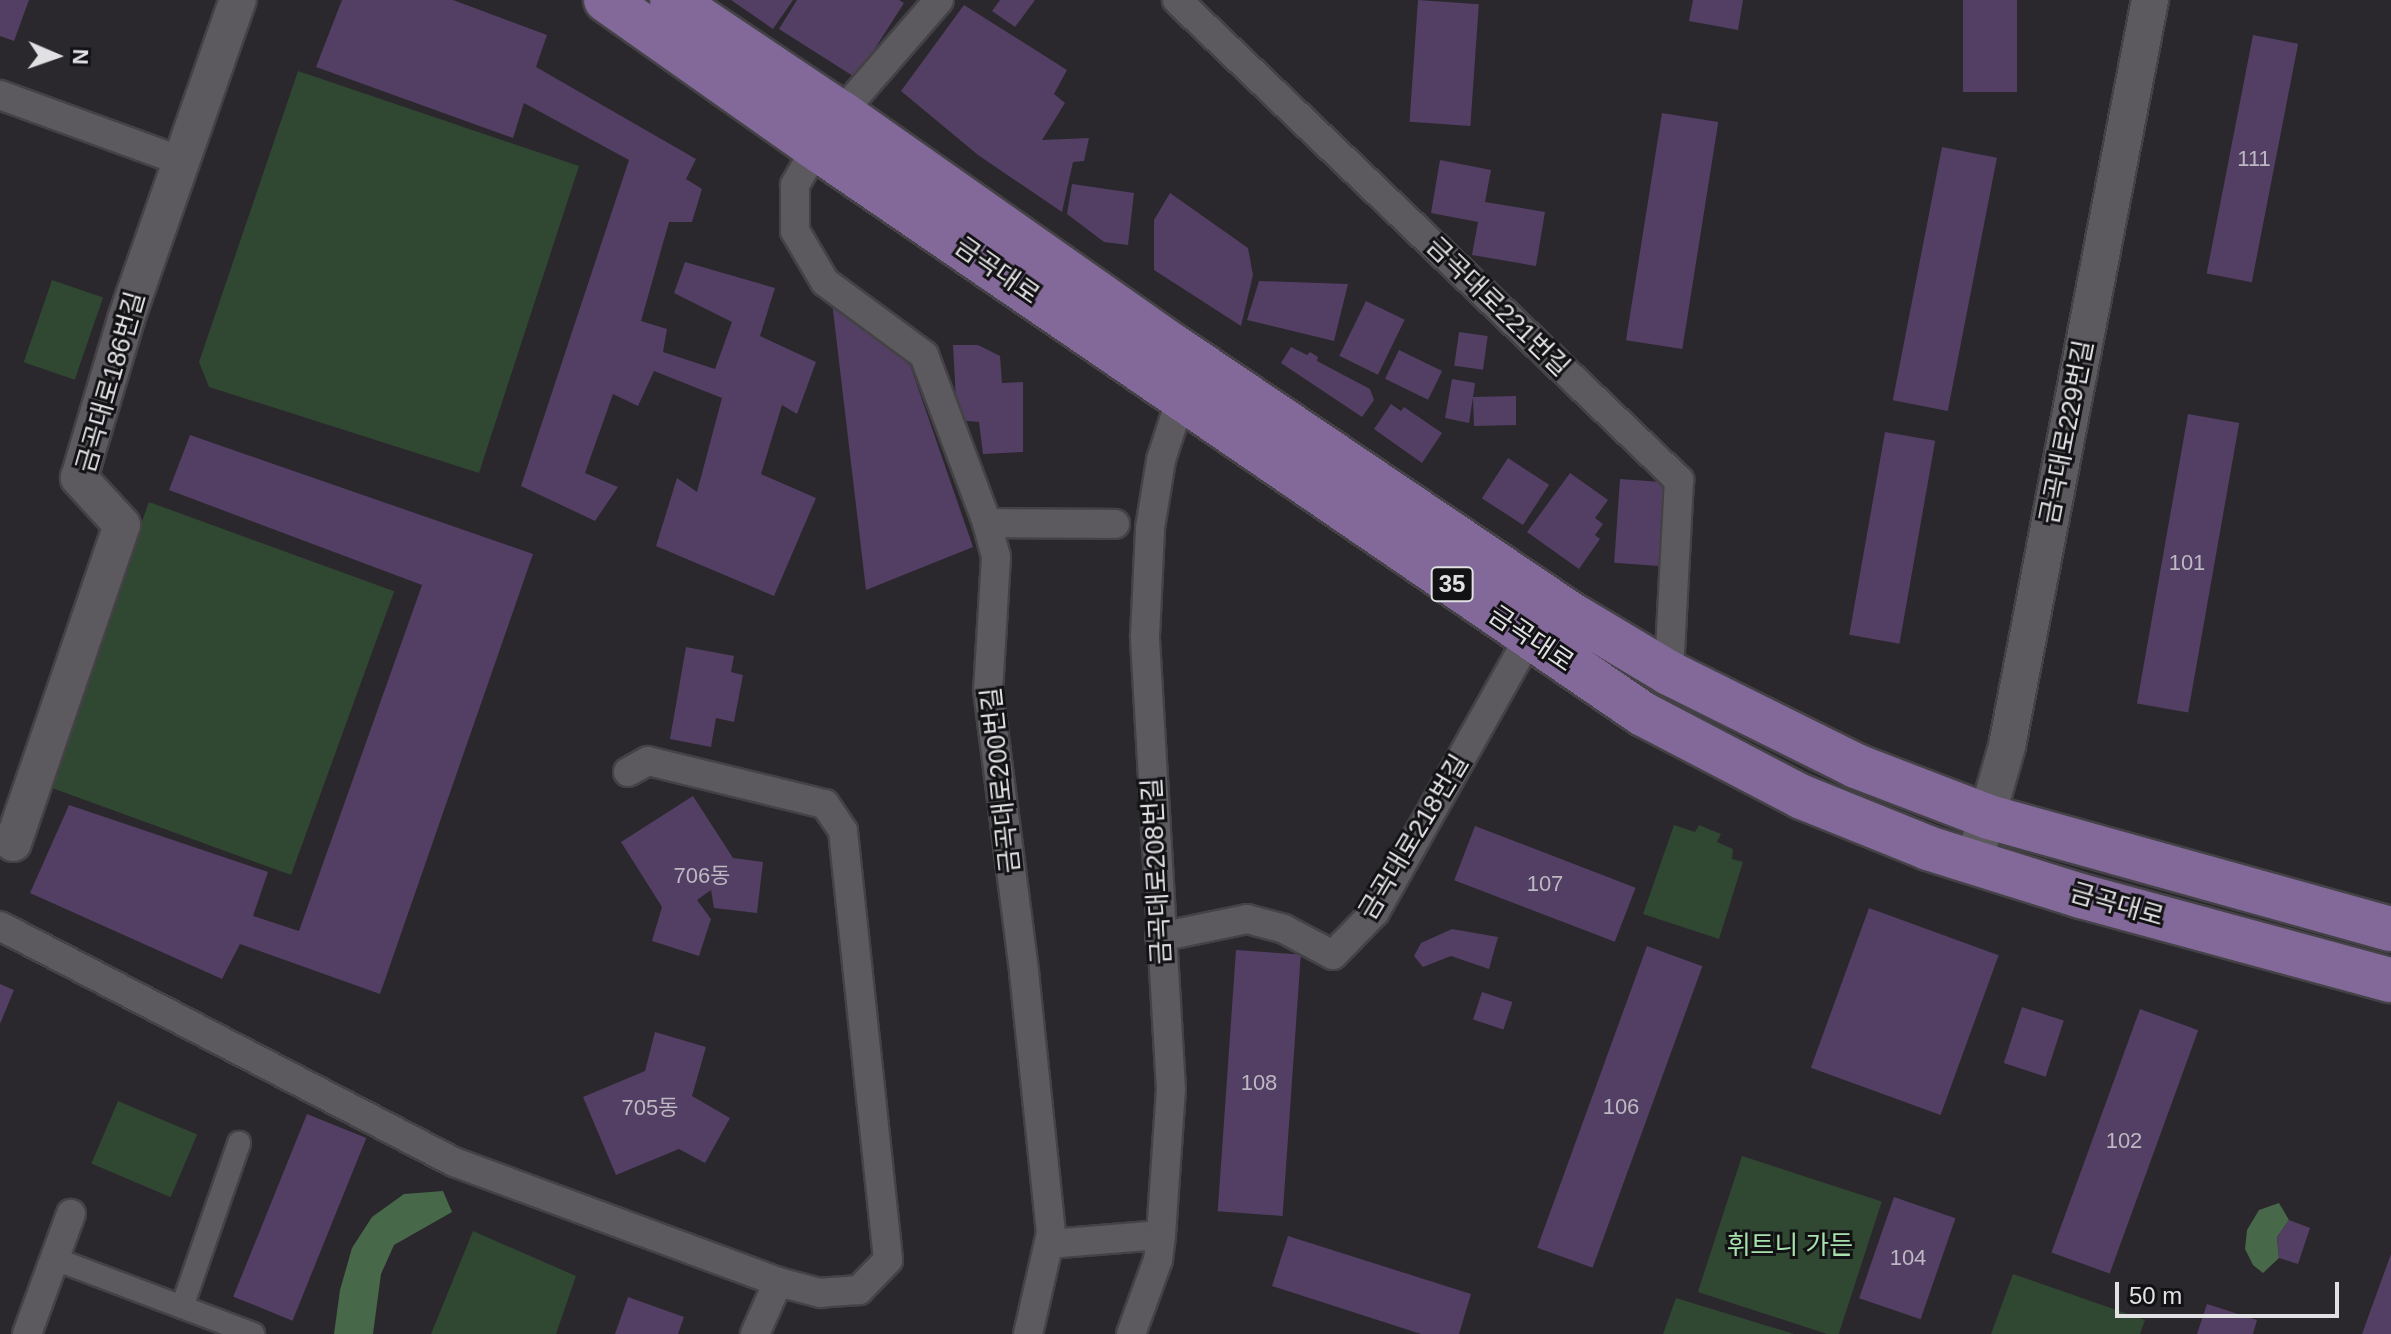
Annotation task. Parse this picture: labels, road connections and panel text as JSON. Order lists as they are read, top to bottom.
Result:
{
  "streets": {
    "main road": ["금곡대로", "35"],
    "street": [
      "금곡대로221번길",
      "금곡대로186번길",
      "금곡대로229번길",
      "금곡대로200번길",
      "금곡대로218번길",
      "금곡대로208번길"
    ]
  },
  "crossings": [
    ["금곡대로", "금곡대로221번길"],
    ["금곡대로", "금곡대로229번길"],
    ["금곡대로", "금곡대로200번길"],
    ["금곡대로", "금곡대로218번길"],
    ["금곡대로", "금곡대로208번길"],
    ["금곡대로218번길", "금곡대로208번길"]
  ],
  "parks": ["휘트니 가든"],
  "house_numbers": [
    "111",
    "101",
    "706동",
    "107",
    "108",
    "106",
    "705동",
    "102",
    "104"
  ],
  "scale_bar": "50 m",
  "north": "right"
}
